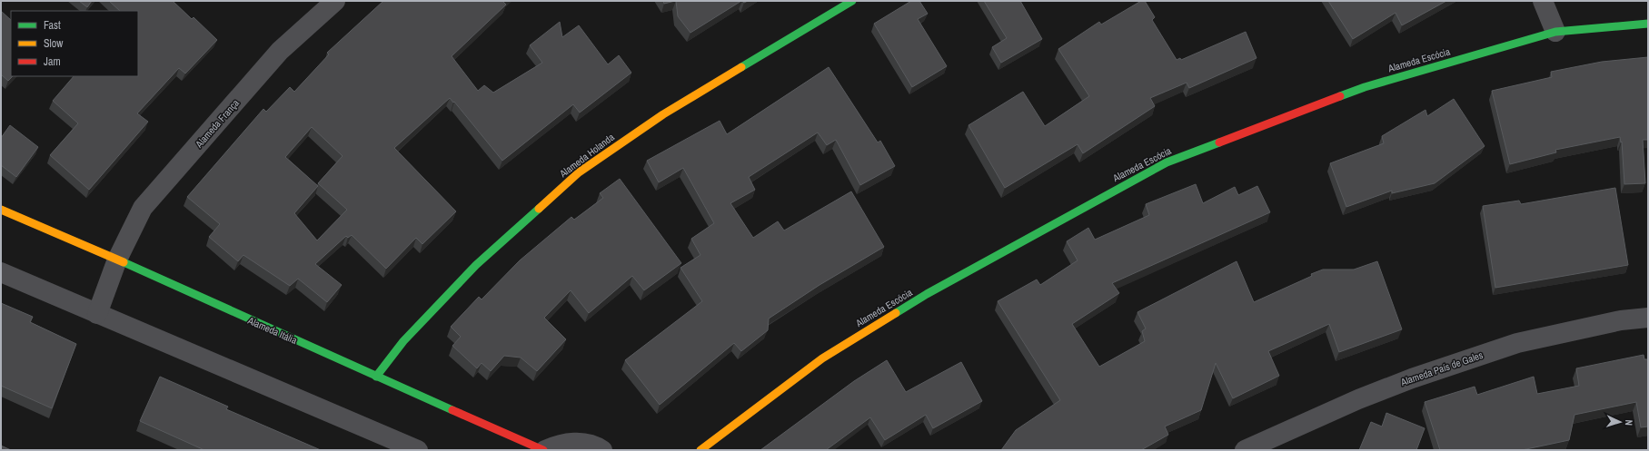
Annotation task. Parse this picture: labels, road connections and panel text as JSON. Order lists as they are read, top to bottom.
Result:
{
  "streets": {
    "street": [
      "Alameda Escócia",
      "Alameda França",
      "Alameda Holanda",
      "Alameda Itália",
      "Alameda País de Gales"
    ]
  },
  "crossings": [
    ["Alameda França", "Alameda Itália"],
    ["Alameda Holanda", "Alameda Itália"]
  ],
  "legend": ["Fast", "Slow", "Jam"],
  "north": "right"
}
